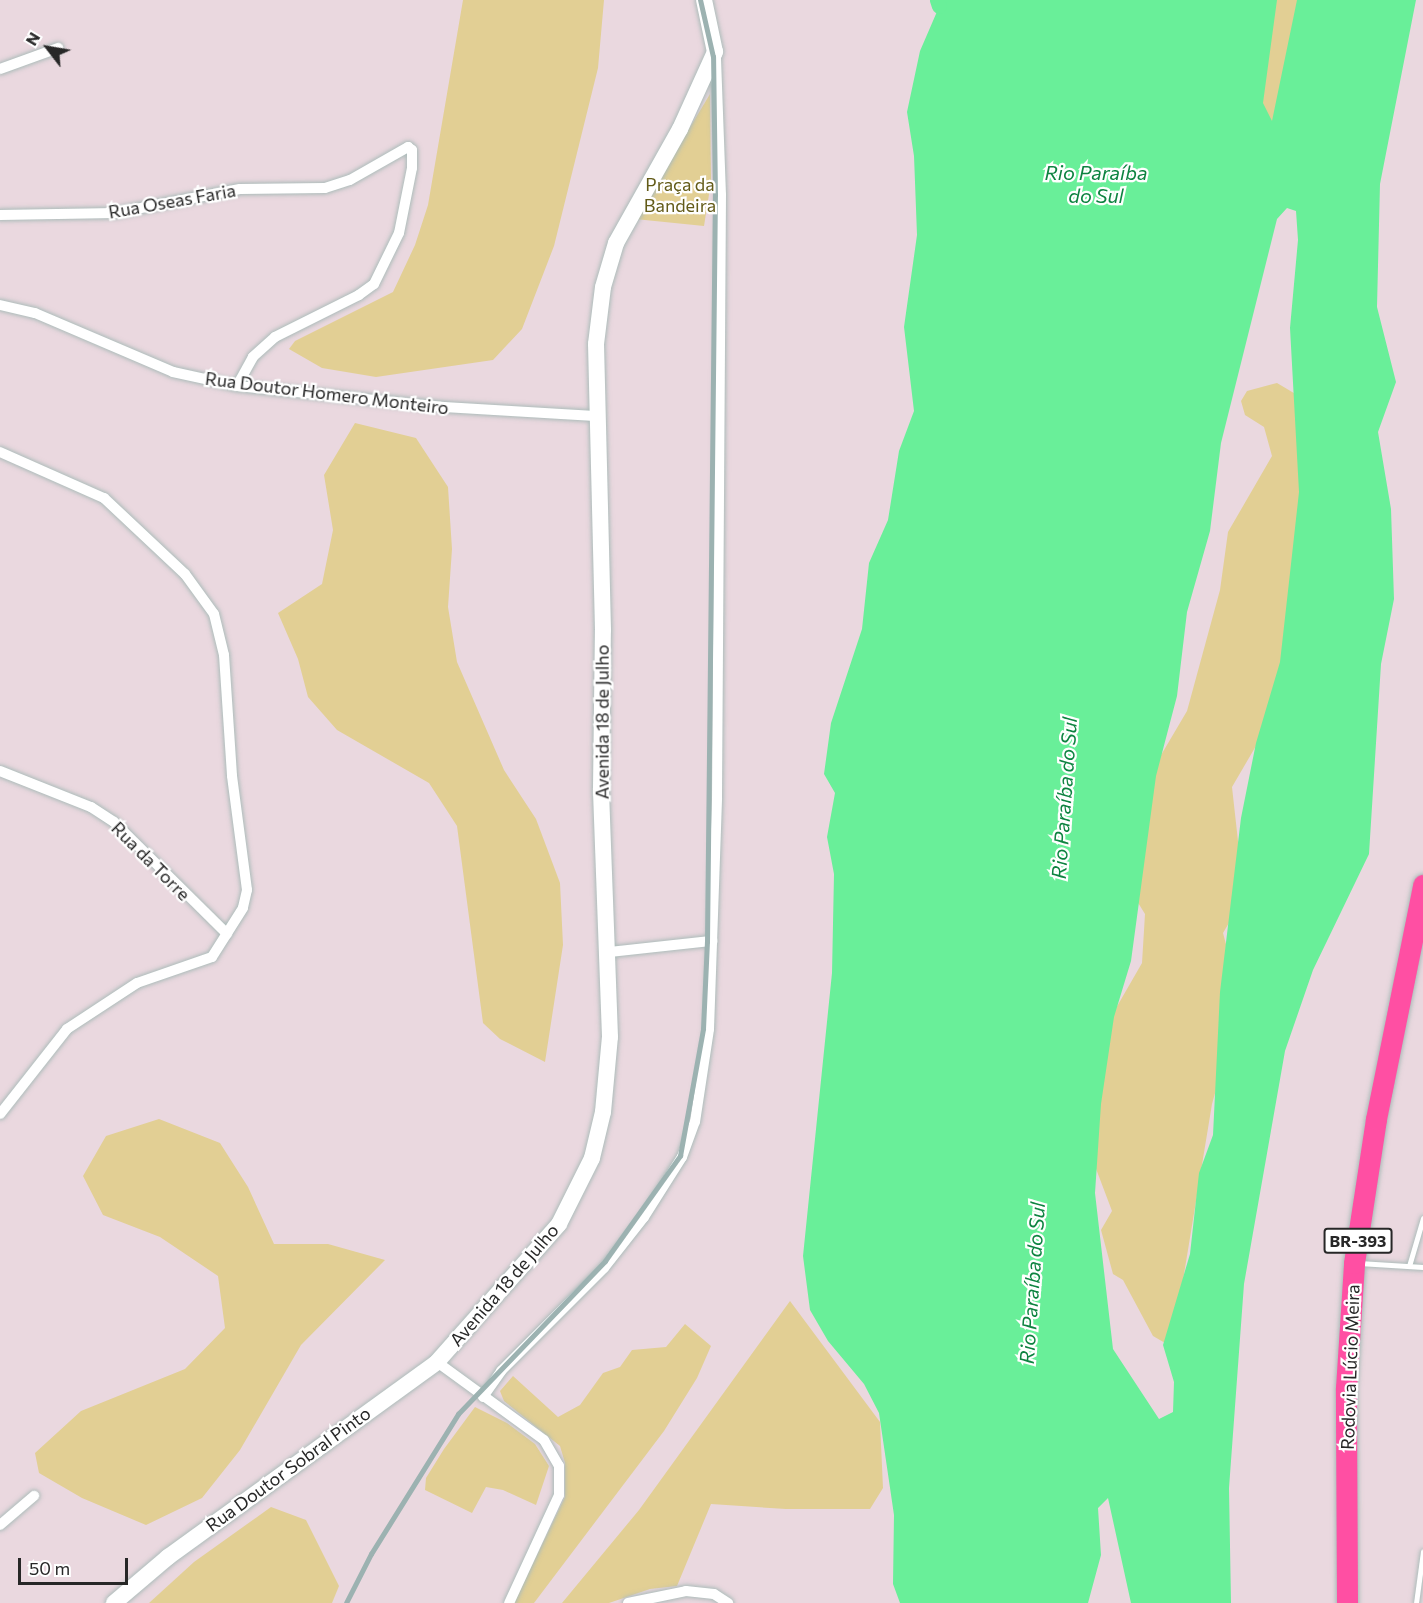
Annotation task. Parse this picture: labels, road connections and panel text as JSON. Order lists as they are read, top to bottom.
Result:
{
  "streets": {
    "highway": ["BR-393", "Rodovia Lúcio Meira"],
    "main road": ["Avenida 18 de Julho", "Rua Doutor Sobral Pinto"],
    "street": ["Rua Oseas Faria", "Rua Doutor Homero Monteiro", "Rua da Torre"]
  },
  "crossings": [
    ["Rua Oseas Faria", "Rua Doutor Homero Monteiro"],
    ["Rua Doutor Homero Monteiro", "Avenida 18 de Julho"],
    ["Avenida 18 de Julho", "Rua Doutor Sobral Pinto"]
  ],
  "water": ["Rio Paraíba do Sul"],
  "parks": ["Praça da Bandeira"],
  "scale_bar": "50 m",
  "north": "top left"
}
